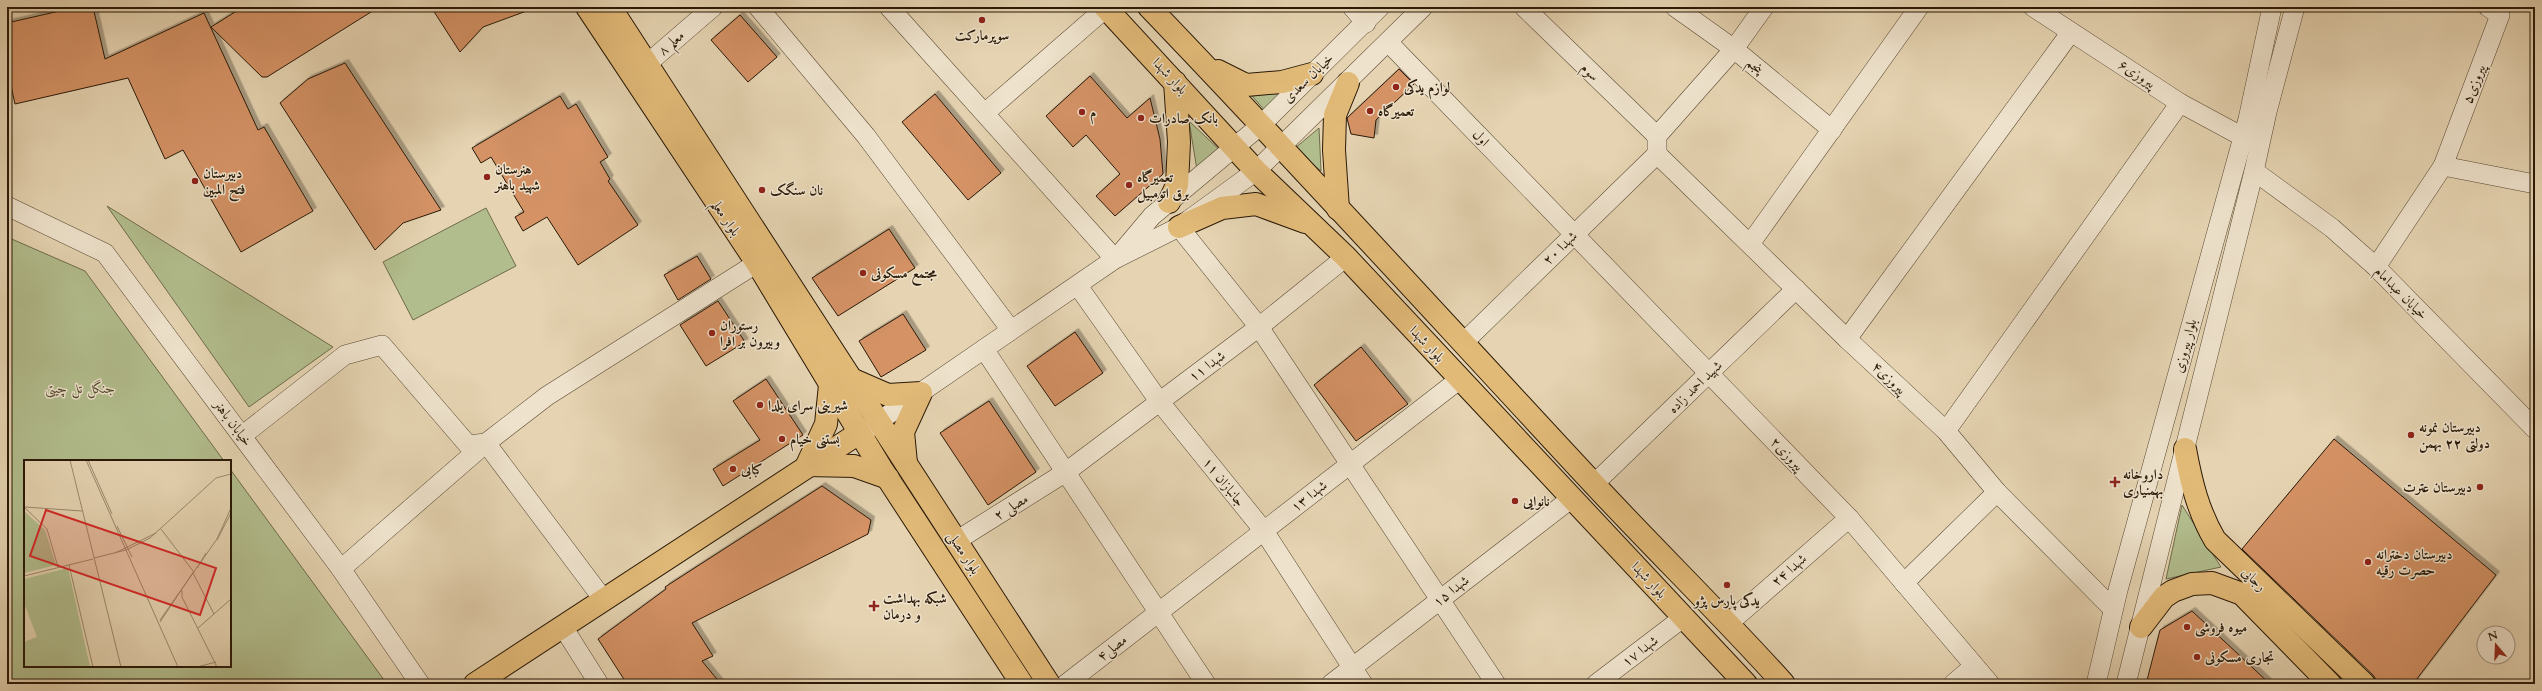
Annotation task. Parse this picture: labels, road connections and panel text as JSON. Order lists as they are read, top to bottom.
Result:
{
  "streets": {
    "main road": [
      "بلوار شهدا",
      "بلوار معلم",
      "بلوار مصلی",
      "رجایی"
    ],
    "street": [
      "معلم ۸",
      "پنجم",
      "سوم",
      "پیروزی۶",
      "خیابان سعدی",
      "پیروزی۵",
      "اول",
      "شهدا ۲۰",
      "خیابان عبدامام",
      "بلوار پیروزی",
      "شهدا ۱۱",
      "پیروزی۴",
      "شهید احمد زاده",
      "خیابان باهنر",
      "پیروزی۲",
      "جانبازان ۱۱",
      "شهدا ۱۳",
      "مصلی ۲",
      "شهدا ۲۴",
      "شهدا ۱۵",
      "مصلی۴",
      "شهدا ۱۷"
    ]
  },
  "crossings": [
    ["معلم ۸", "بلوار معلم"],
    ["پنجم", "شهدا ۲۰"],
    ["سوم", "شهدا ۲۰"],
    ["سوم", "پیروزی۴"],
    ["پیروزی۶", "بلوار پیروزی"],
    ["بلوار شهدا", "خیابان سعدی"],
    ["بلوار شهدا", "شهدا ۲۰"],
    ["بلوار شهدا", "شهدا ۱۱"],
    ["بلوار شهدا", "شهید احمد زاده"],
    ["بلوار شهدا", "شهدا ۱۳"],
    ["بلوار شهدا", "شهدا ۲۴"],
    ["بلوار شهدا", "شهدا ۱۵"],
    ["بلوار شهدا", "شهدا ۱۷"],
    ["اول", "شهدا ۲۰"],
    ["اول", "پیروزی۲"],
    ["بلوار معلم", "بلوار مصلی"],
    ["شهدا ۲۰", "پیروزی۴"],
    ["شهدا ۲۰", "پیروزی۲"],
    ["خیابان عبدامام", "بلوار پیروزی"],
    ["بلوار پیروزی", "پیروزی۴"],
    ["بلوار پیروزی", "رجایی"],
    ["شهدا ۱۱", "جانبازان ۱۱"],
    ["شهدا ۱۱", "مصلی ۲"],
    ["پیروزی۴", "شهید احمد زاده"],
    ["شهید احمد زاده", "پیروزی۲"],
    ["پیروزی۲", "شهدا ۲۴"],
    ["جانبازان ۱۱", "شهدا ۱۳"],
    ["جانبازان ۱۱", "شهدا ۱۵"],
    ["شهدا ۱۳", "مصلی۴"],
    ["مصلی ۲", "بلوار مصلی"]
  ],
  "parks": ["جنگل تل چیتی"],
  "places": {
    "other": [
      "سوپرمارکت",
      "لوازم یدکی",
      "تعمیرگاه",
      "م",
      "بانک صادرات",
      "هنرستان شهید باهنر",
      "دبیرستان فتح المبین",
      "تعمیرگاه برق اتومبیل",
      "نان سنگک",
      "مجتمع مسکونی",
      "رستوران وبیرون بر افرا",
      "شیرینی سرای یلدا",
      "دبیرستان نمونه دولتی ۲۲ بهمن",
      "بستنی خیام",
      "کبابی",
      "دبیرستان عترت",
      "نانوایی",
      "دبیرستان دخترانه حصرت رقیه",
      "یدکی پارس پژو",
      "میوه فروشی",
      "تجاری مسکونی"
    ],
    "health": ["داروخانه بهمنیاری", "شبکه بهداشت و درمان"]
  },
  "north": "top"
}
